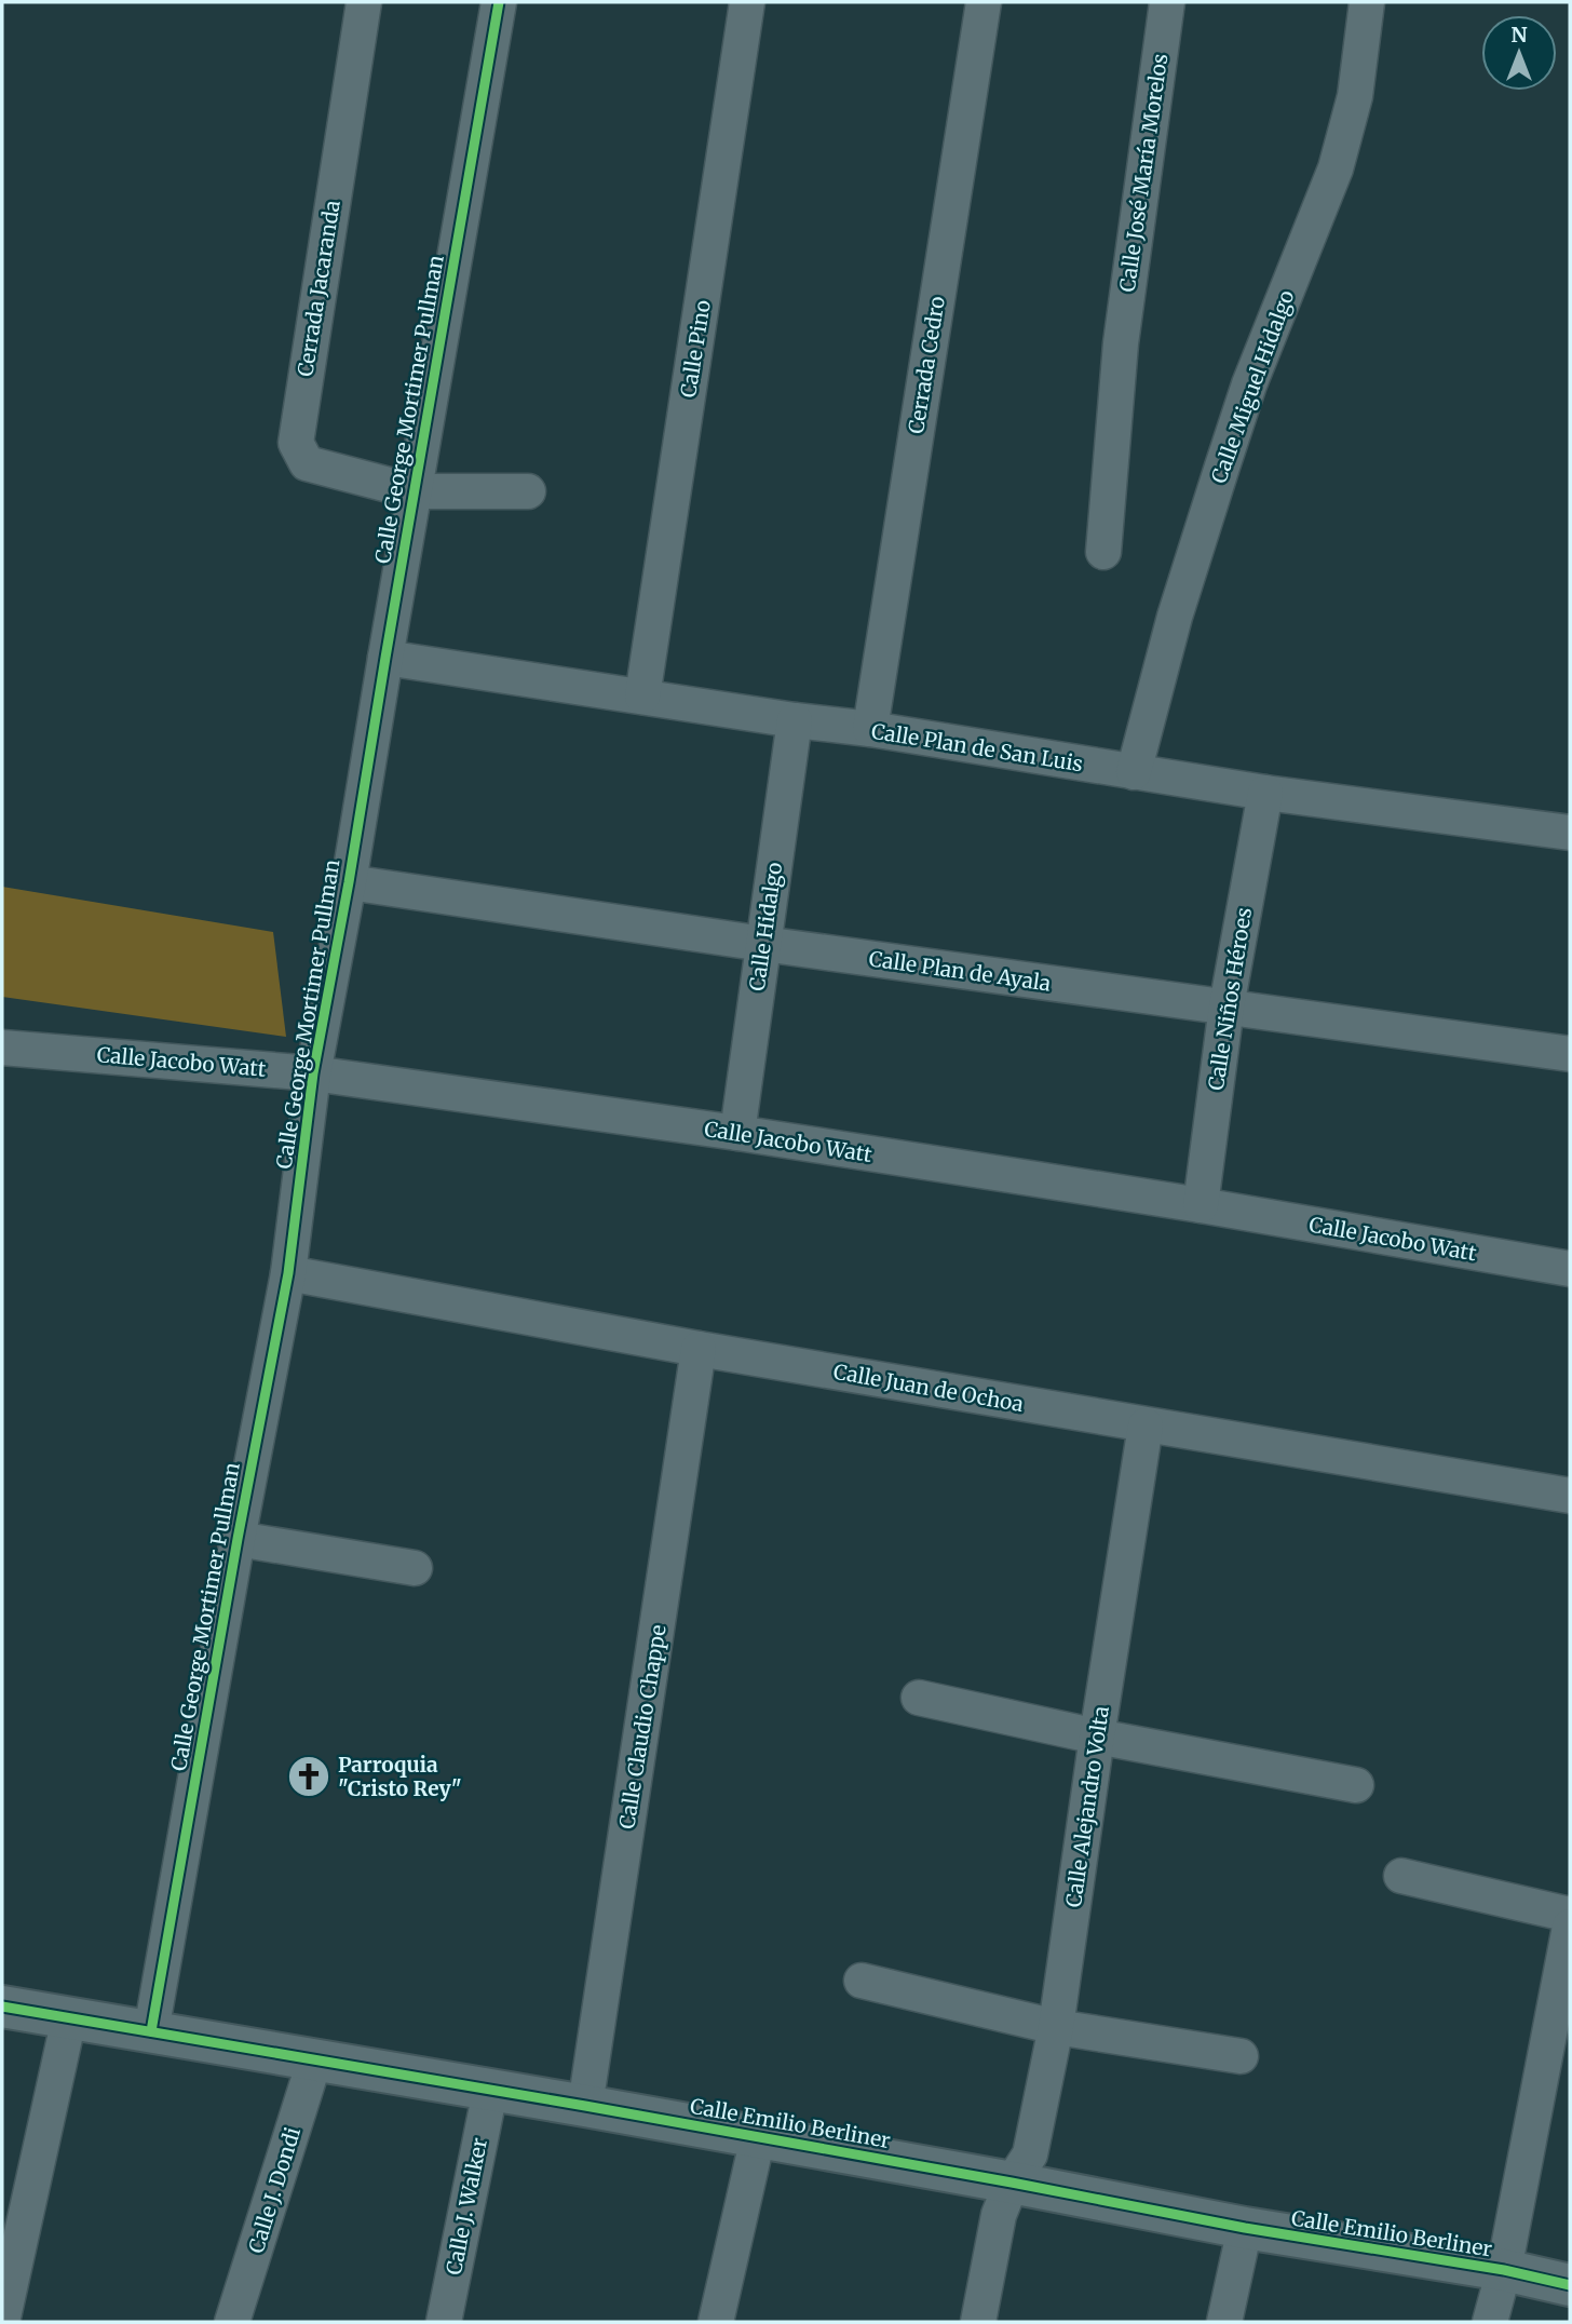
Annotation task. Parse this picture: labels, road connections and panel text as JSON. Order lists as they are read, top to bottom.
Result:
{
  "streets": {
    "street": [
      "Calle José María Morelos",
      "Cerrada Jacaranda",
      "Calle Pino",
      "Cerrada Cedro",
      "Calle Miguel Hidalgo",
      "Calle George Mortimer Pullman",
      "Calle Plan de San Luis",
      "Calle Hidalgo",
      "Calle Plan de Ayala",
      "Calle Niños Héroes",
      "Calle Jacobo Watt",
      "Calle Juan de Ochoa",
      "Calle Claudio Chappe",
      "Calle Alejandro Volta",
      "Calle Emilio Berliner",
      "Calle J. Dondi",
      "Calle J. Walker"
    ]
  },
  "crossings": [
    ["Cerrada Jacaranda", "Calle George Mortimer Pullman"],
    ["Calle Pino", "Calle Plan de San Luis"],
    ["Cerrada Cedro", "Calle Plan de San Luis"],
    ["Calle Miguel Hidalgo", "Calle Plan de San Luis"],
    ["Calle George Mortimer Pullman", "Calle Plan de San Luis"],
    ["Calle George Mortimer Pullman", "Calle Plan de Ayala"],
    ["Calle George Mortimer Pullman", "Calle Jacobo Watt"],
    ["Calle George Mortimer Pullman", "Calle Juan de Ochoa"],
    ["Calle George Mortimer Pullman", "Calle Emilio Berliner"],
    ["Calle Plan de San Luis", "Calle Hidalgo"],
    ["Calle Plan de San Luis", "Calle Niños Héroes"],
    ["Calle Hidalgo", "Calle Plan de Ayala"],
    ["Calle Hidalgo", "Calle Jacobo Watt"],
    ["Calle Plan de Ayala", "Calle Niños Héroes"],
    ["Calle Niños Héroes", "Calle Jacobo Watt"],
    ["Calle Juan de Ochoa", "Calle Claudio Chappe"],
    ["Calle Juan de Ochoa", "Calle Alejandro Volta"],
    ["Calle Claudio Chappe", "Calle Emilio Berliner"],
    ["Calle Alejandro Volta", "Calle Emilio Berliner"],
    ["Calle Emilio Berliner", "Calle J. Dondi"],
    ["Calle Emilio Berliner", "Calle J. Walker"]
  ],
  "places": {
    "church": ["Parroquia \"Cristo Rey\""]
  },
  "north": "top"
}
